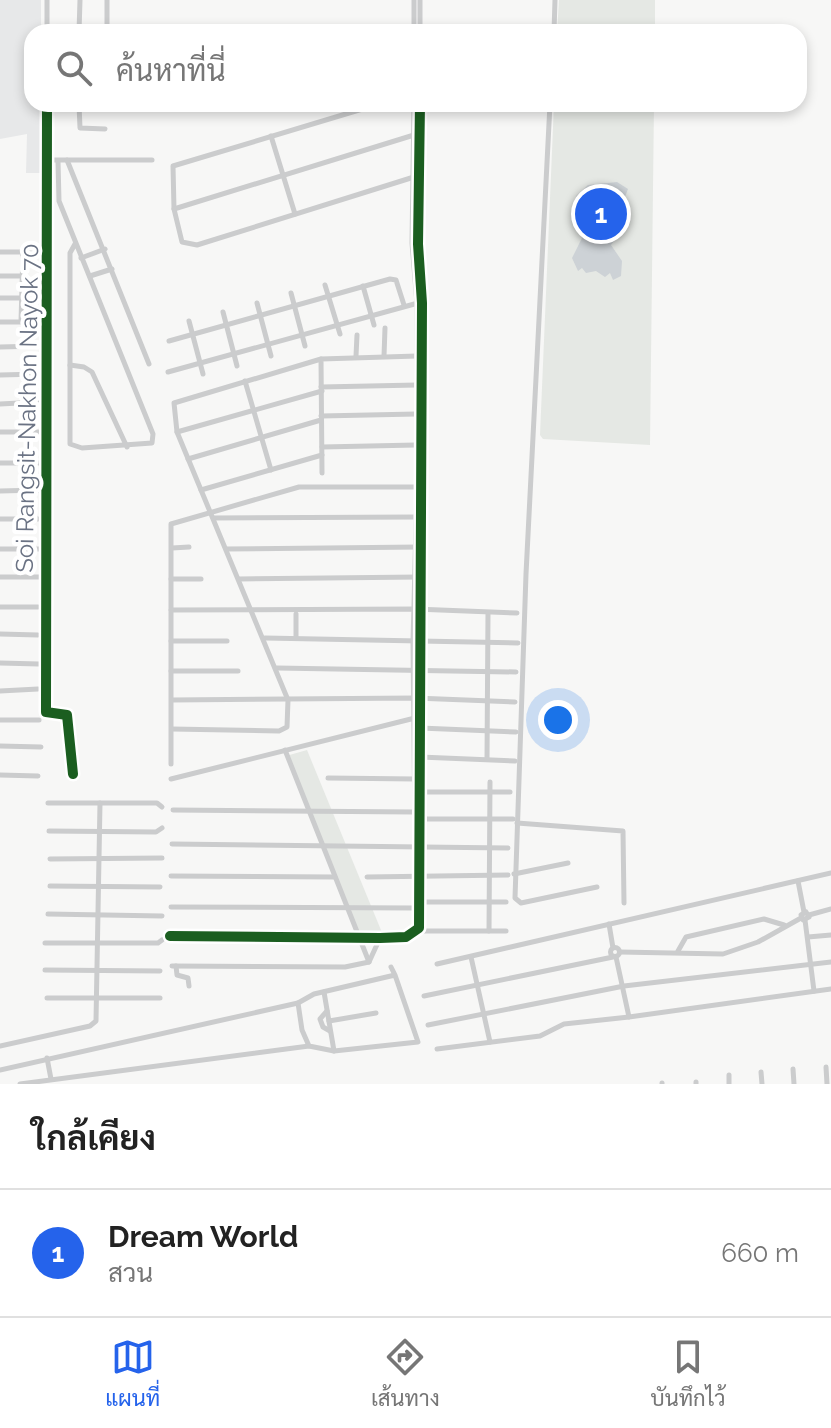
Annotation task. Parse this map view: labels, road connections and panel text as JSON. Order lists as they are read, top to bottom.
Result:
{
  "streets": {
    "street": ["Soi Rangsit-Nakhon Nayok 70"]
  },
  "page": {
    "search": "ค้นหาที่นี่",
    "pins": "1",
    "heading": "ใกล้เคียง",
    "list": [
      {
        "mark": "1",
        "name": "Dream World",
        "note": "สวน",
        "value": "660 m"
      }
    ],
    "nav": ["แผนที่", "เส้นทาง", "บันทึกไว้"]
  }
}
